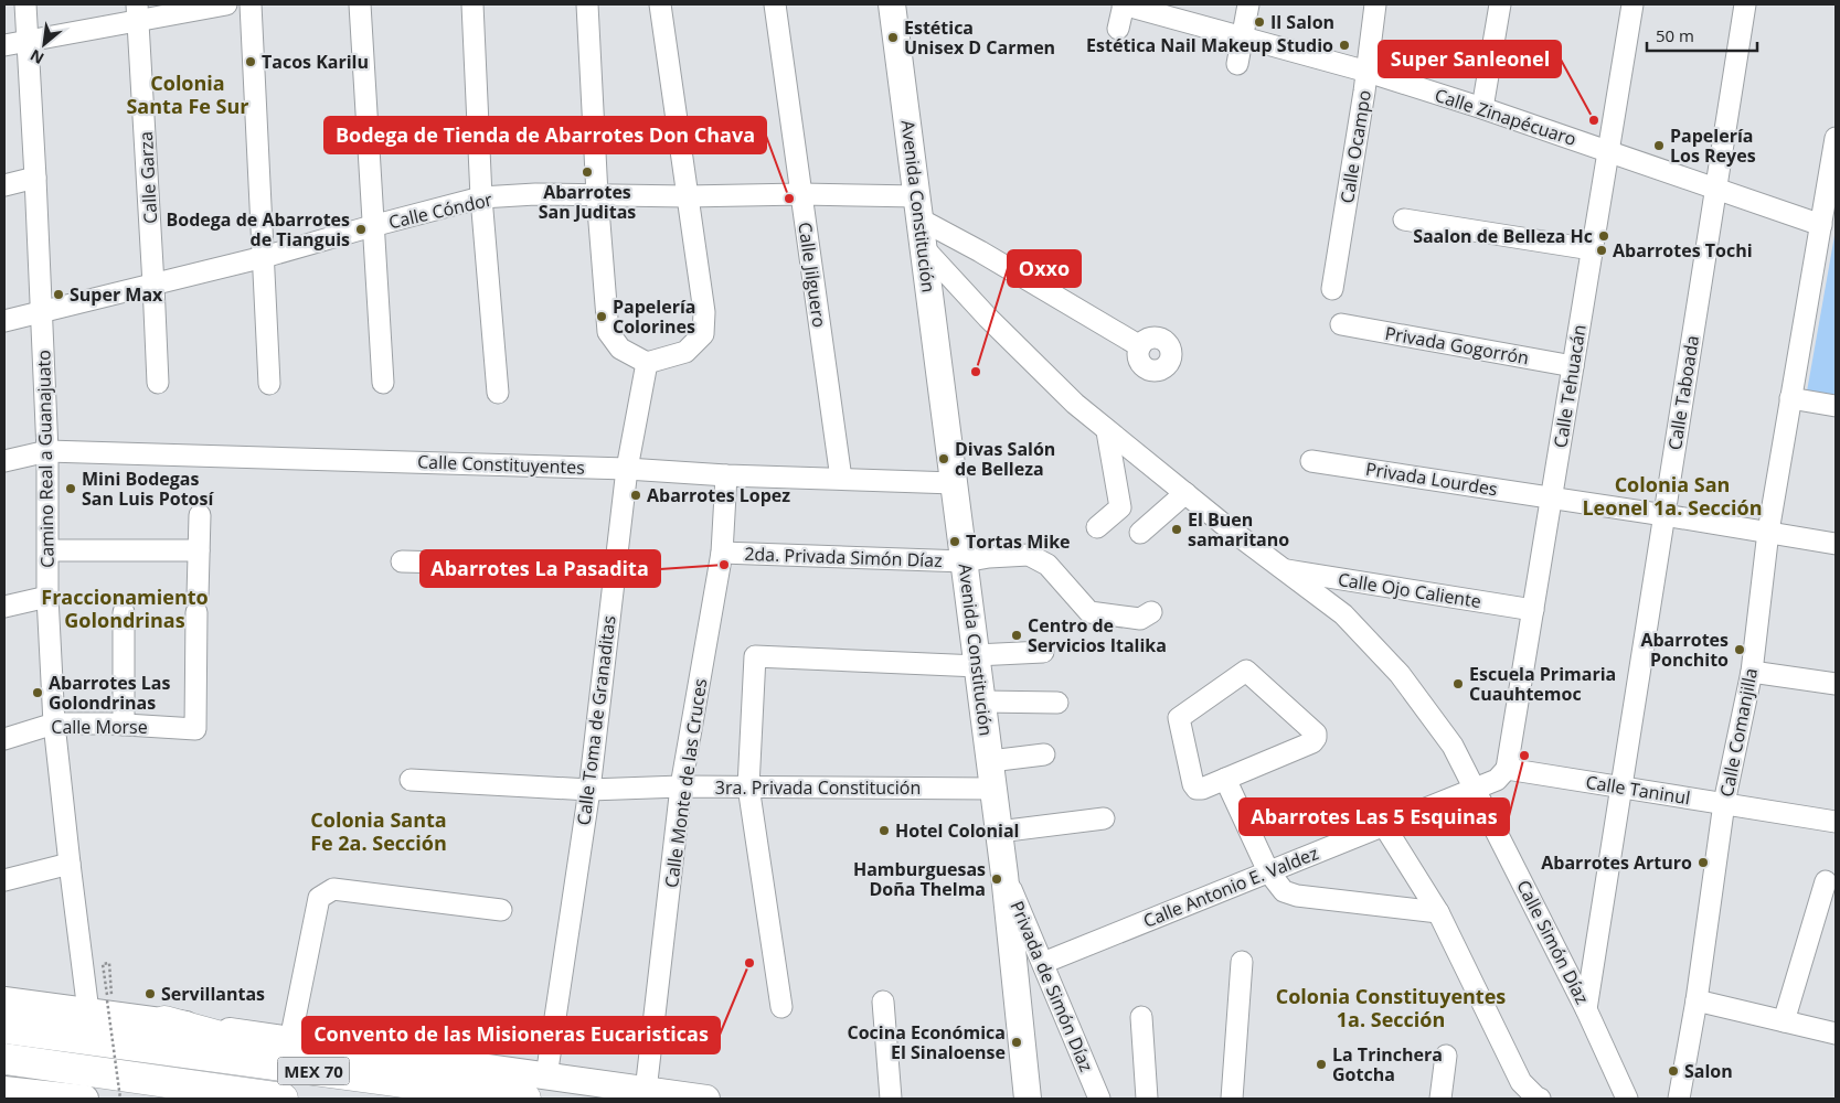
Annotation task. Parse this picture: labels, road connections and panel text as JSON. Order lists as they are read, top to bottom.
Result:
{
  "streets": {
    "highway": ["MEX 70"],
    "main road": ["Avenida Constitución"],
    "street": [
      "Calle Zinapécuaro",
      "Calle Ocampo",
      "Calle Garza",
      "Calle Cóndor",
      "Calle Jilguero",
      "Privada Gogorrón",
      "Calle Tehuacán",
      "Calle Taboada",
      "Camino Real a Guanajuato",
      "Calle Constituyentes",
      "Privada Lourdes",
      "2da. Privada Simón Díaz",
      "Calle Ojo Caliente",
      "Calle Toma de Granaditas",
      "Calle Morse",
      "Calle Comanjilla",
      "Calle Monte de las Cruces",
      "3ra. Privada Constitución",
      "Calle Taninul",
      "Calle Antonio E. Valdez",
      "Calle Simón Díaz",
      "Privada de Simón Díaz"
    ]
  },
  "crossings": [
    ["Calle Zinapécuaro", "Calle Ocampo"],
    ["Calle Zinapécuaro", "Calle Tehuacán"],
    ["Calle Zinapécuaro", "Calle Taboada"],
    ["Calle Zinapécuaro", "Calle Comanjilla"],
    ["Calle Garza", "Calle Cóndor"],
    ["Avenida Constitución", "Calle Cóndor"],
    ["Avenida Constitución", "Calle Constituyentes"],
    ["Avenida Constitución", "2da. Privada Simón Díaz"],
    ["Avenida Constitución", "3ra. Privada Constitución"],
    ["Avenida Constitución", "Calle Simón Díaz"],
    ["Avenida Constitución", "Privada de Simón Díaz"],
    ["Calle Cóndor", "Calle Jilguero"],
    ["Calle Cóndor", "Camino Real a Guanajuato"],
    ["Calle Jilguero", "Calle Constituyentes"],
    ["Privada Gogorrón", "Calle Tehuacán"],
    ["Calle Tehuacán", "Privada Lourdes"],
    ["Calle Tehuacán", "Calle Ojo Caliente"],
    ["Calle Tehuacán", "Calle Taninul"],
    ["Calle Tehuacán", "Calle Antonio E. Valdez"],
    ["Calle Taboada", "Privada Lourdes"],
    ["Calle Taboada", "Calle Taninul"],
    ["Calle Taboada", "Calle Simón Díaz"],
    ["Camino Real a Guanajuato", "Calle Constituyentes"],
    ["Camino Real a Guanajuato", "Calle Morse"],
    ["Calle Constituyentes", "Calle Toma de Granaditas"],
    ["Calle Constituyentes", "Calle Monte de las Cruces"],
    ["Privada Lourdes", "Calle Comanjilla"],
    ["2da. Privada Simón Díaz", "Calle Monte de las Cruces"],
    ["Calle Ojo Caliente", "Calle Simón Díaz"],
    ["Calle Toma de Granaditas", "3ra. Privada Constitución"],
    ["Calle Comanjilla", "Calle Taninul"],
    ["Calle Monte de las Cruces", "3ra. Privada Constitución"],
    ["Calle Taninul", "Calle Antonio E. Valdez"],
    ["Calle Antonio E. Valdez", "Calle Simón Díaz"],
    ["Calle Antonio E. Valdez", "Privada de Simón Díaz"]
  ],
  "districts": [
    "Colonia Santa Fe Sur",
    "Colonia San Leonel 1a. Sección",
    "Fraccionamiento Golondrinas",
    "Colonia Santa Fe 2a. Sección",
    "Colonia Constituyentes 1a. Sección"
  ],
  "places": [
    "Il Salon",
    "Estética Unisex D Carmen",
    "Estética Nail Makeup Studio",
    "Tacos Karilu",
    "Super Sanleonel",
    "Papelería Los Reyes",
    "Abarrotes San Juditas",
    "Bodega de Tienda de Abarrotes Don Chava",
    "Bodega de Abarrotes de Tianguis",
    "Saalon de Belleza Hc",
    "Abarrotes Tochi",
    "Super Max",
    "Papelería Colorines",
    "Oxxo",
    "Divas Salón de Belleza",
    "Mini Bodegas San Luis Potosí",
    "Abarrotes Lopez",
    "El Buen samaritano",
    "Tortas Mike",
    "Abarrotes La Pasadita",
    "Centro de Servicios Italika",
    "Abarrotes Ponchito",
    "Escuela Primaria Cuauhtemoc",
    "Abarrotes Las Golondrinas",
    "Abarrotes Las 5 Esquinas",
    "Hotel Colonial",
    "Abarrotes Arturo",
    "Hamburguesas Doña Thelma",
    "Convento de las Misioneras Eucaristicas",
    "Servillantas",
    "Cocina Económica El Sinaloense",
    "La Trinchera Gotcha",
    "Salon"
  ],
  "scale_bar": "50 m",
  "north": "bottom left"
}
